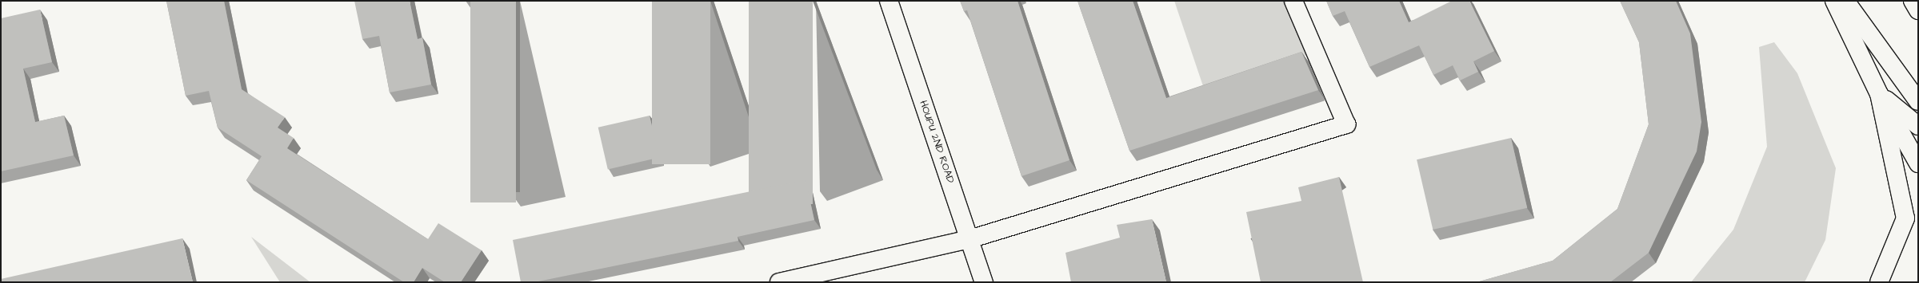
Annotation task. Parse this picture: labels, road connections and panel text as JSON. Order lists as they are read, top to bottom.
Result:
{
  "streets": {
    "main road": ["HOUPU 2ND ROAD"]
  }
}
